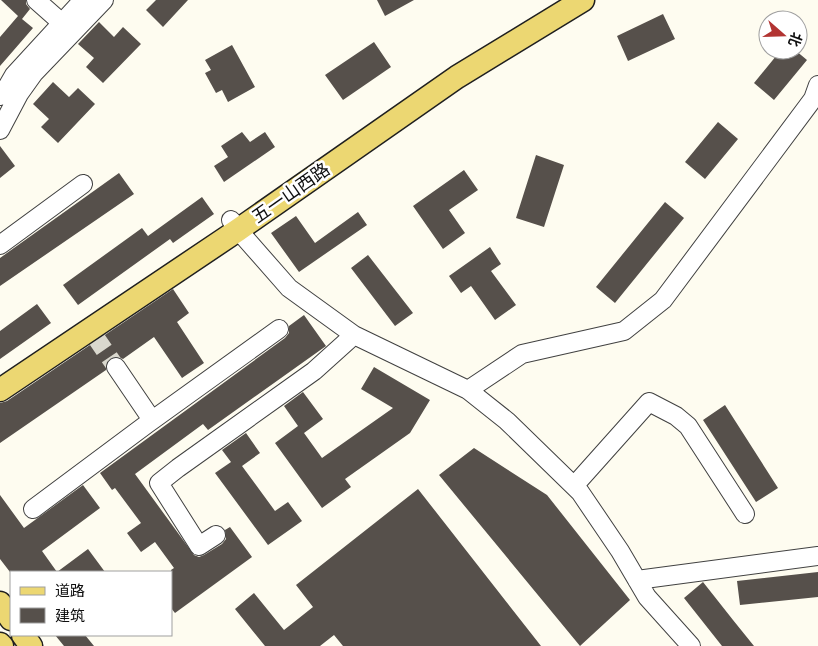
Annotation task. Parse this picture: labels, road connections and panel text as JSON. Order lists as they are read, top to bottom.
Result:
{
  "streets": {
    "main road": ["五一山西路"]
  },
  "legend": ["道路", "建筑"],
  "north": "right"
}
